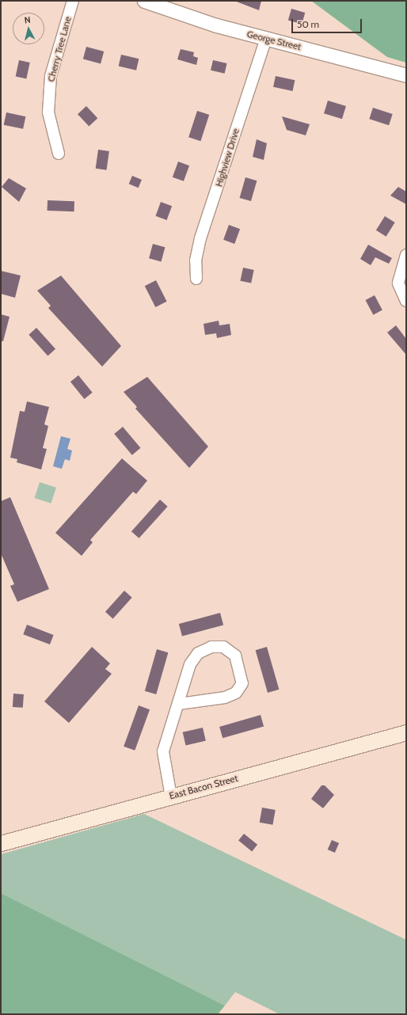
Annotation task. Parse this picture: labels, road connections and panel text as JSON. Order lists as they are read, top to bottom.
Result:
{
  "streets": {
    "main road": ["East Bacon Street"],
    "street": ["George Street", "Cherry Tree Lane", "Highview Drive"]
  },
  "crossings": [
    ["George Street", "Highview Drive"]
  ],
  "scale_bar": "50 m",
  "north": "top"
}
